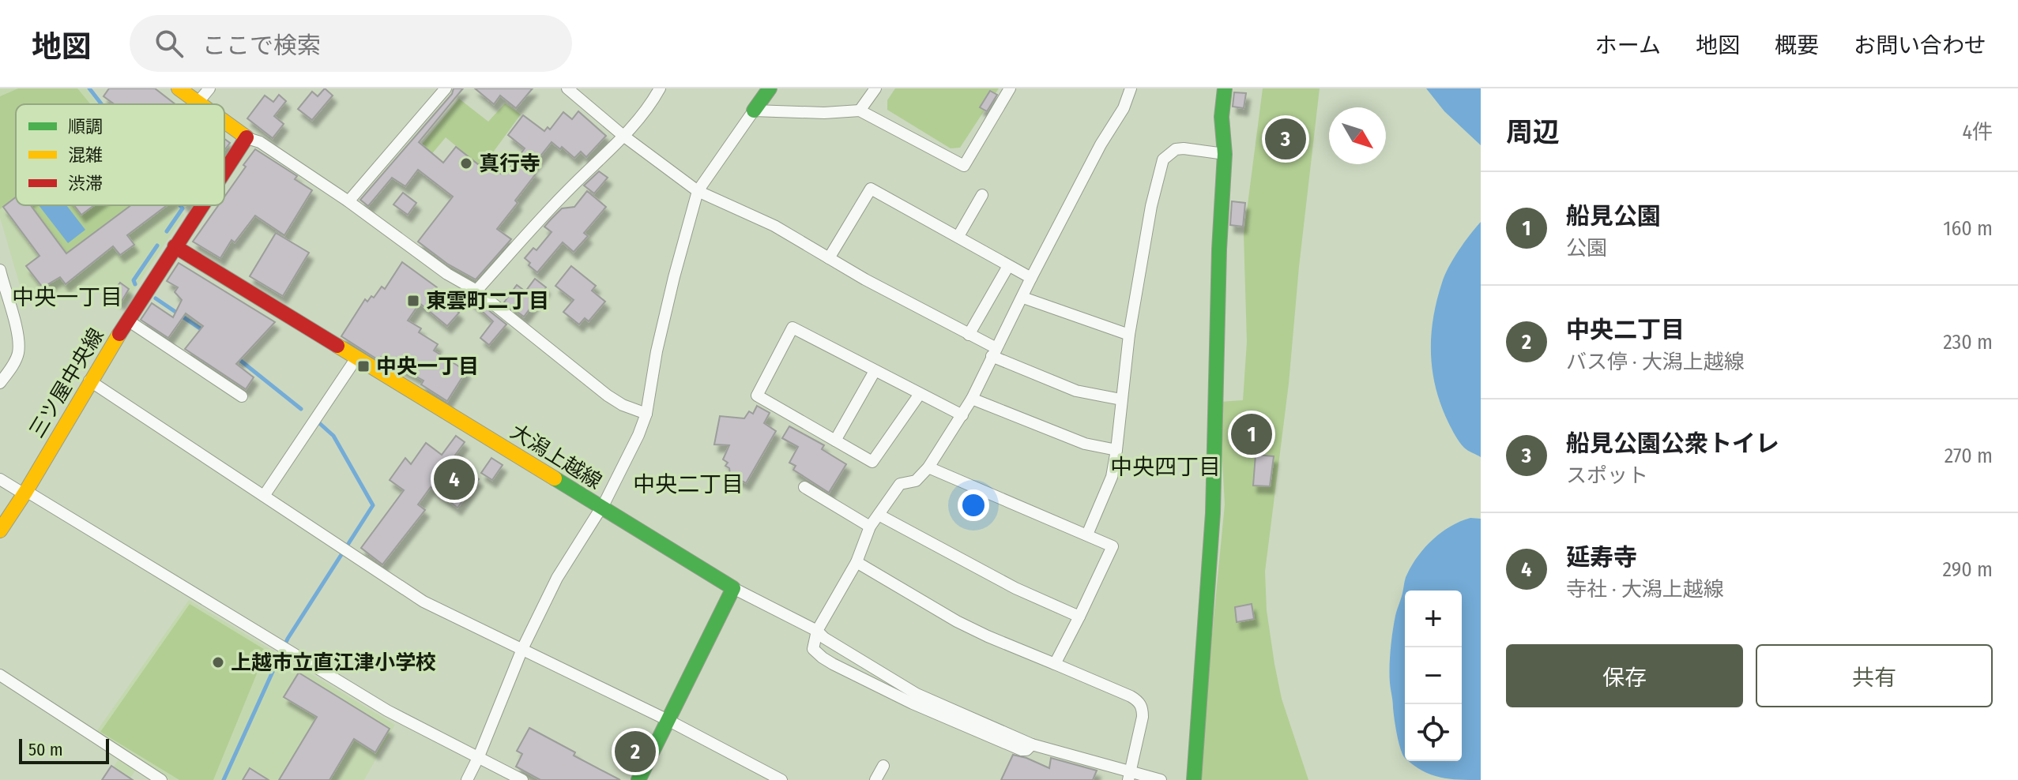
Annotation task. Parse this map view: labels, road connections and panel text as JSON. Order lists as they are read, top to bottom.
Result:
{
  "streets": {
    "main road": ["三ツ屋中央線", "大潟上越線"]
  },
  "crossings": [
    ["三ツ屋中央線", "大潟上越線"]
  ],
  "districts": ["中央一丁目", "中央四丁目", "中央二丁目"],
  "places": {
    "other": ["真行寺", "上越市立直江津小学校"],
    "transit": ["東雲町二丁目", "中央一丁目"]
  },
  "legend": ["順調", "混雑", "渋滞"],
  "scale_bar": "50 m",
  "north": "bottom right",
  "page": {
    "header": "地図",
    "search": "ここで検索",
    "nav": [
      "ホーム",
      "地図",
      "概要",
      "お問い合わせ"
    ],
    "heading": ["周辺", "4件"],
    "pins": [
      "3",
      "1",
      "4",
      "2"
    ],
    "list": [
      {
        "mark": "1",
        "name": "船見公園",
        "note": "公園",
        "value": "160 m"
      },
      {
        "mark": "2",
        "name": "中央二丁目",
        "note": "バス停 · 大潟上越線",
        "value": "230 m"
      },
      {
        "mark": "3",
        "name": "船見公園公衆トイレ",
        "note": "スポット",
        "value": "270 m"
      },
      {
        "mark": "4",
        "name": "延寿寺",
        "note": "寺社 · 大潟上越線",
        "value": "290 m"
      }
    ],
    "map_buttons": ["+", "−"],
    "buttons": ["保存", "共有"],
    "scale": "50 m"
  }
}
